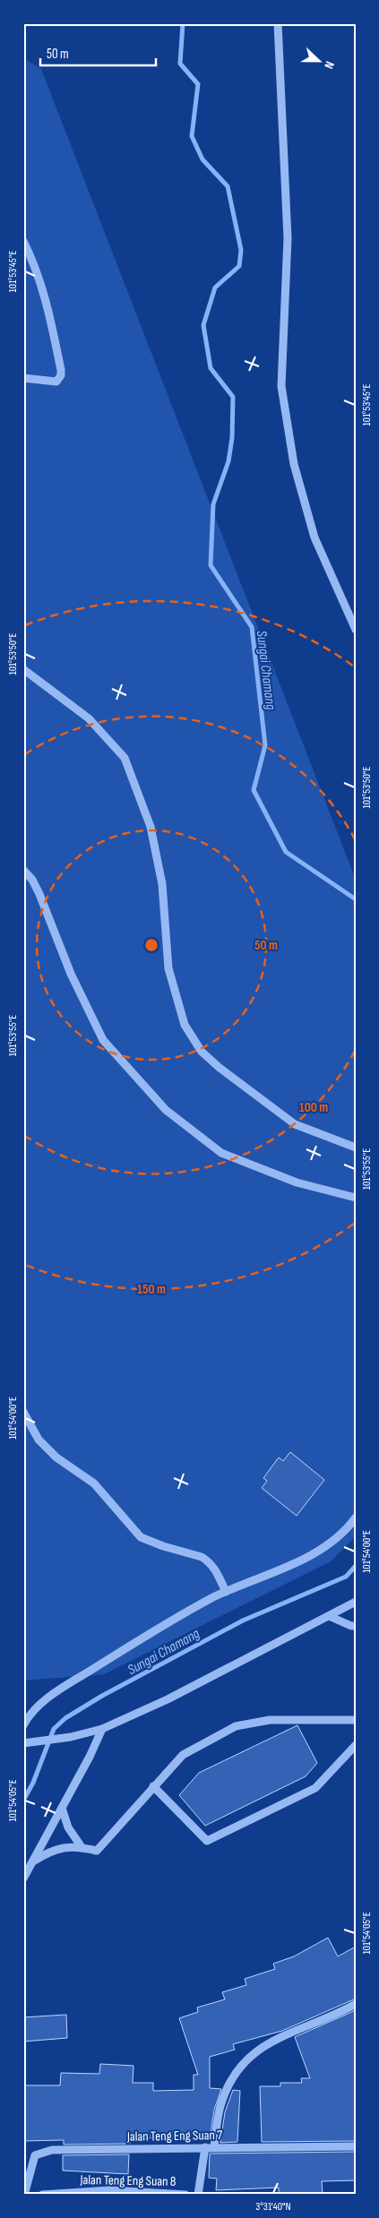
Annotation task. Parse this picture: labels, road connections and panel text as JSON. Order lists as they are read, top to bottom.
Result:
{
  "streets": {
    "street": ["Jalan Teng Eng Suan 7", "Jalan Teng Eng Suan 8"]
  },
  "water": ["Sungai Chamang"],
  "scale_bar": "50 m",
  "north": "right",
  "coordinates": [
    "101°53'45\"E",
    "101°53'50\"E",
    "101°53'55\"E",
    "101°54'00\"E",
    "101°54'05\"E",
    "3°31'40\"N"
  ],
  "rings": ["50 m", "100 m", "150 m"]
}
